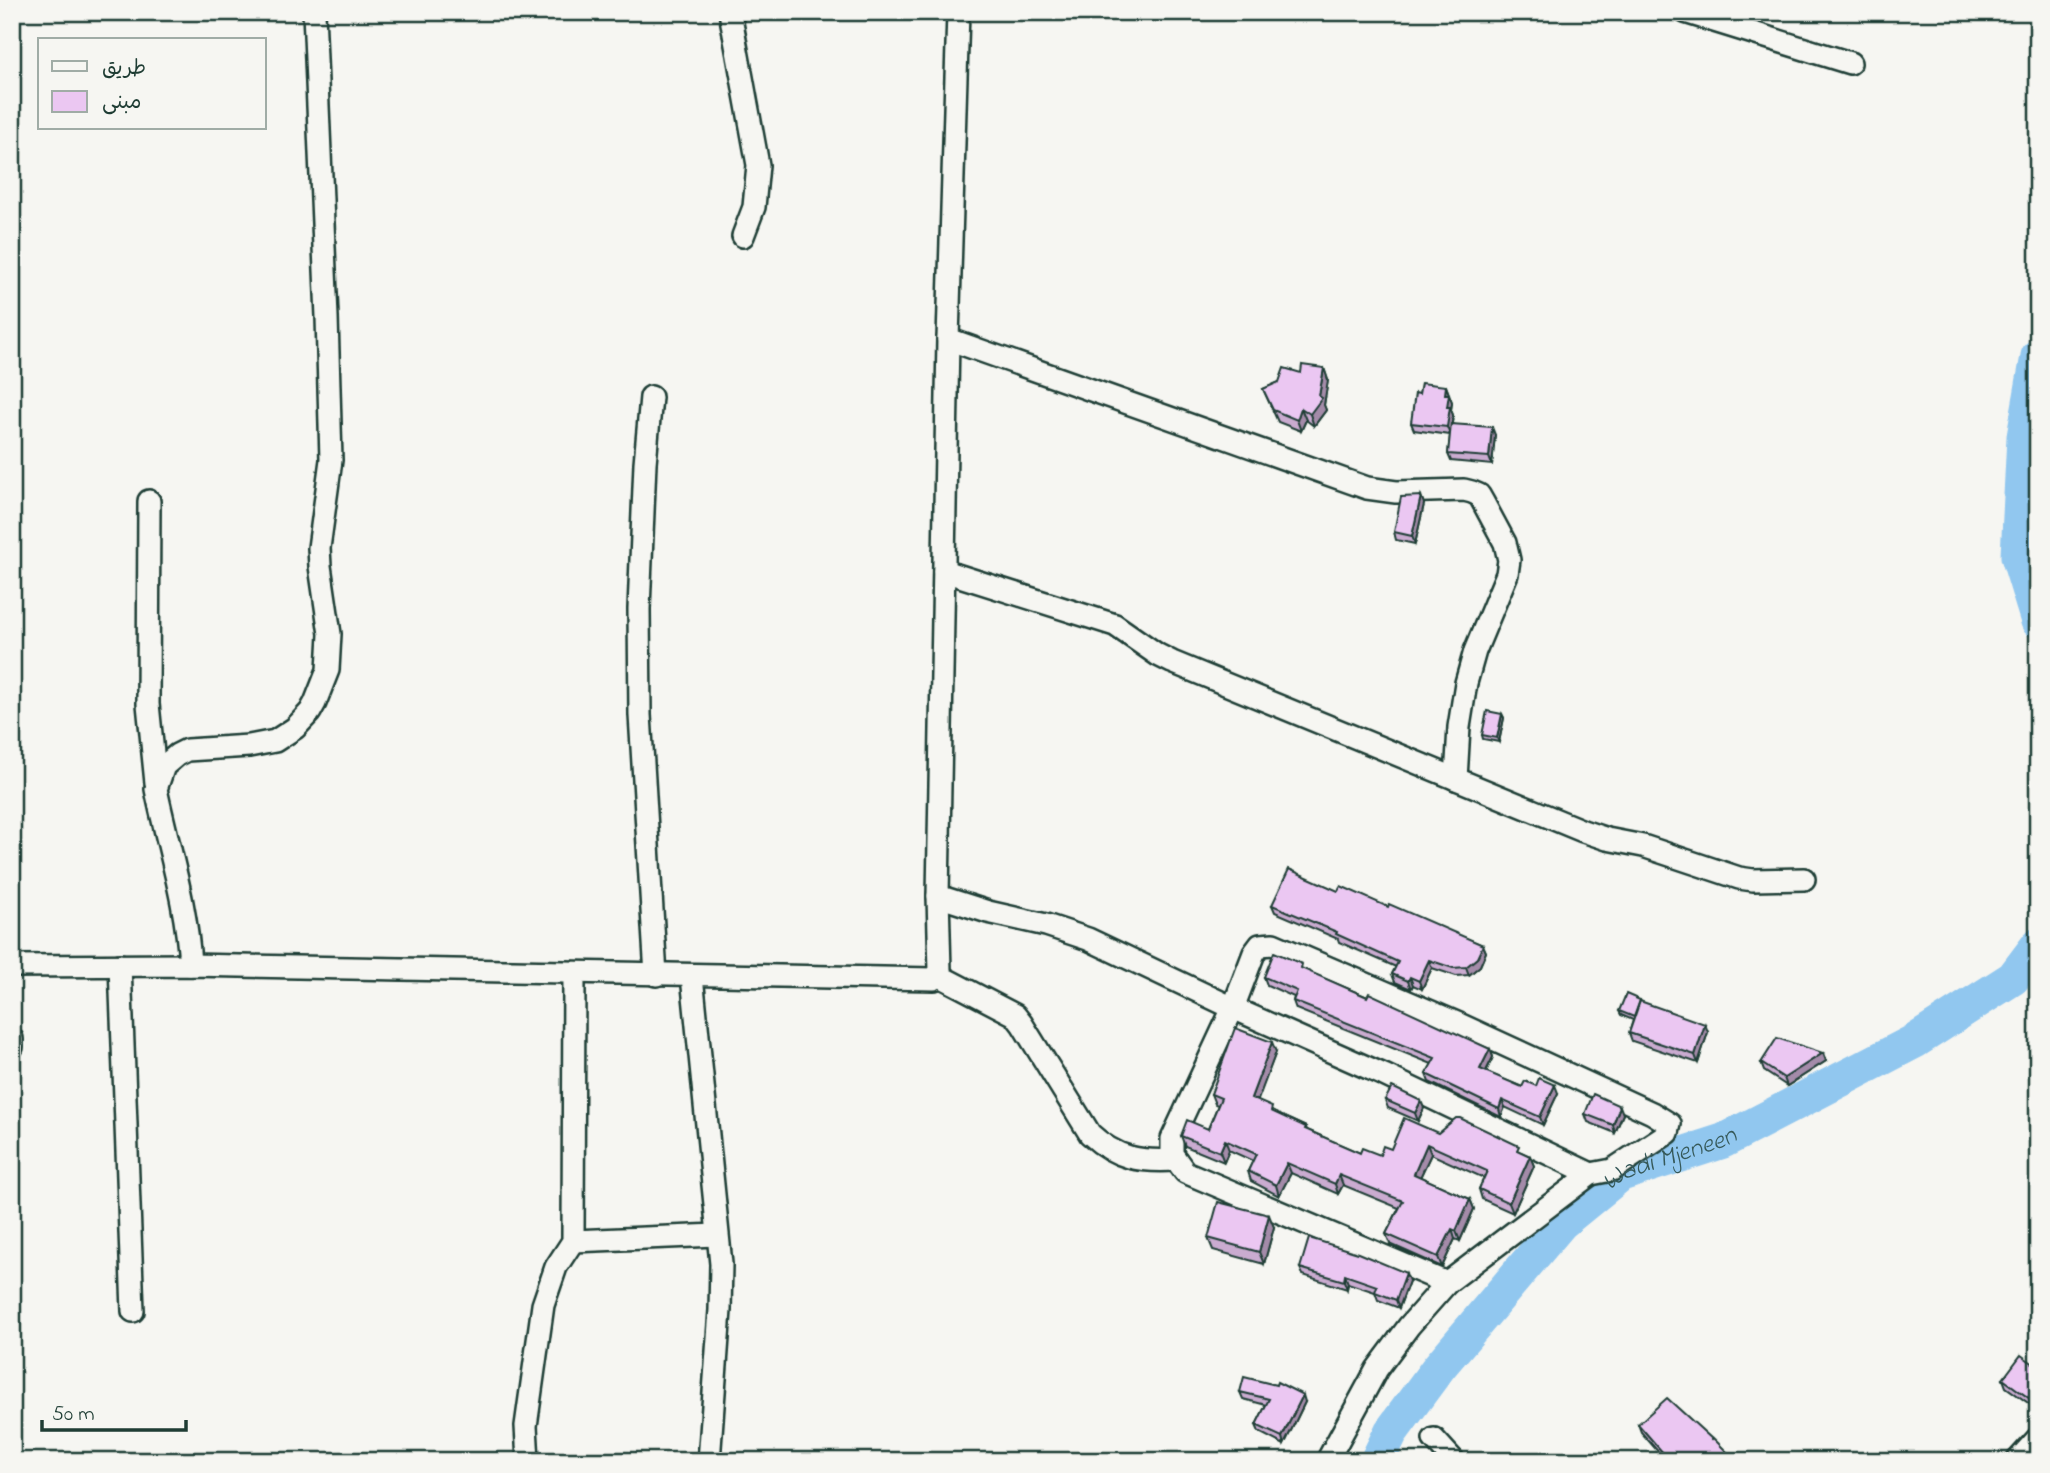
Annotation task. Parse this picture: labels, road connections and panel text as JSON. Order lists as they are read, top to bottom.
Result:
{
  "water": ["Wadi Mjeneen"],
  "legend": ["طريق", "مبنى"],
  "scale_bar": "50 m"
}
